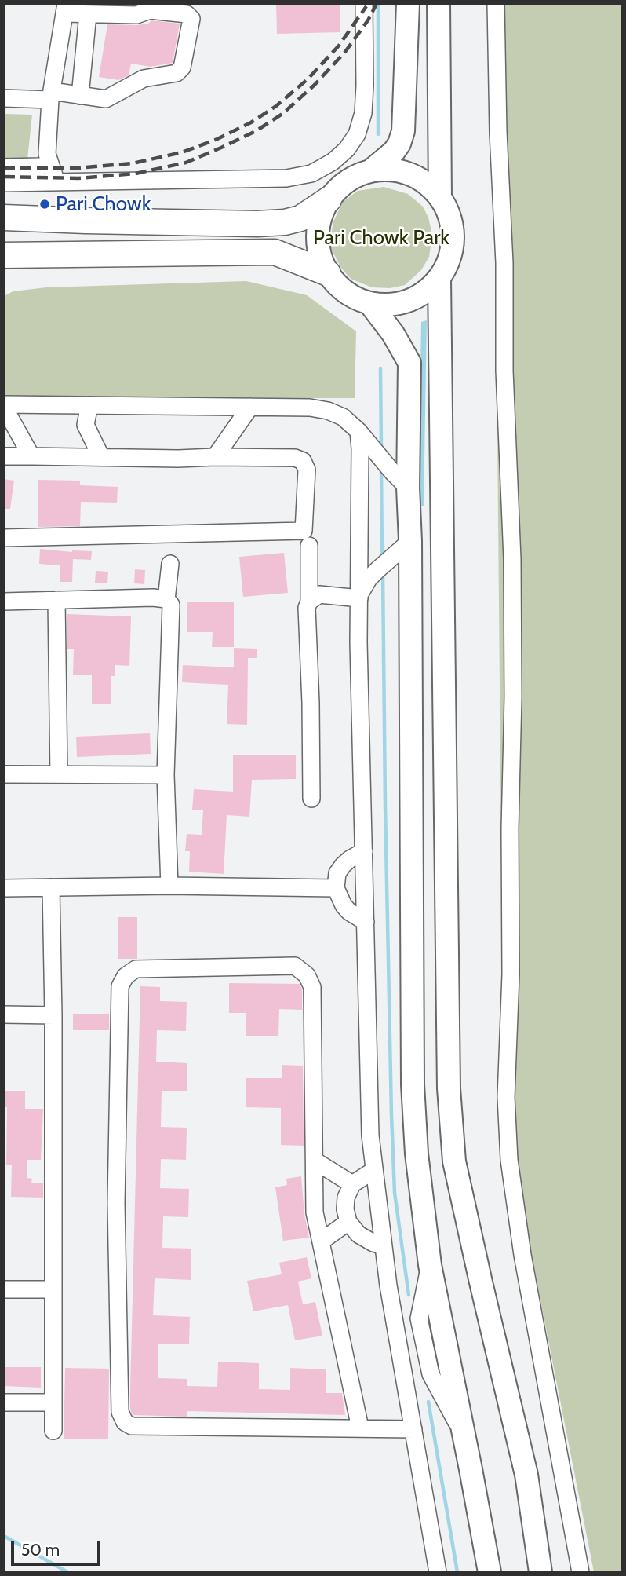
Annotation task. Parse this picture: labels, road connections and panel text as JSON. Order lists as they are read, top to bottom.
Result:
{
  "parks": ["Pari Chowk Park"],
  "places": ["Pari Chowk"],
  "scale_bar": "50 m"
}
